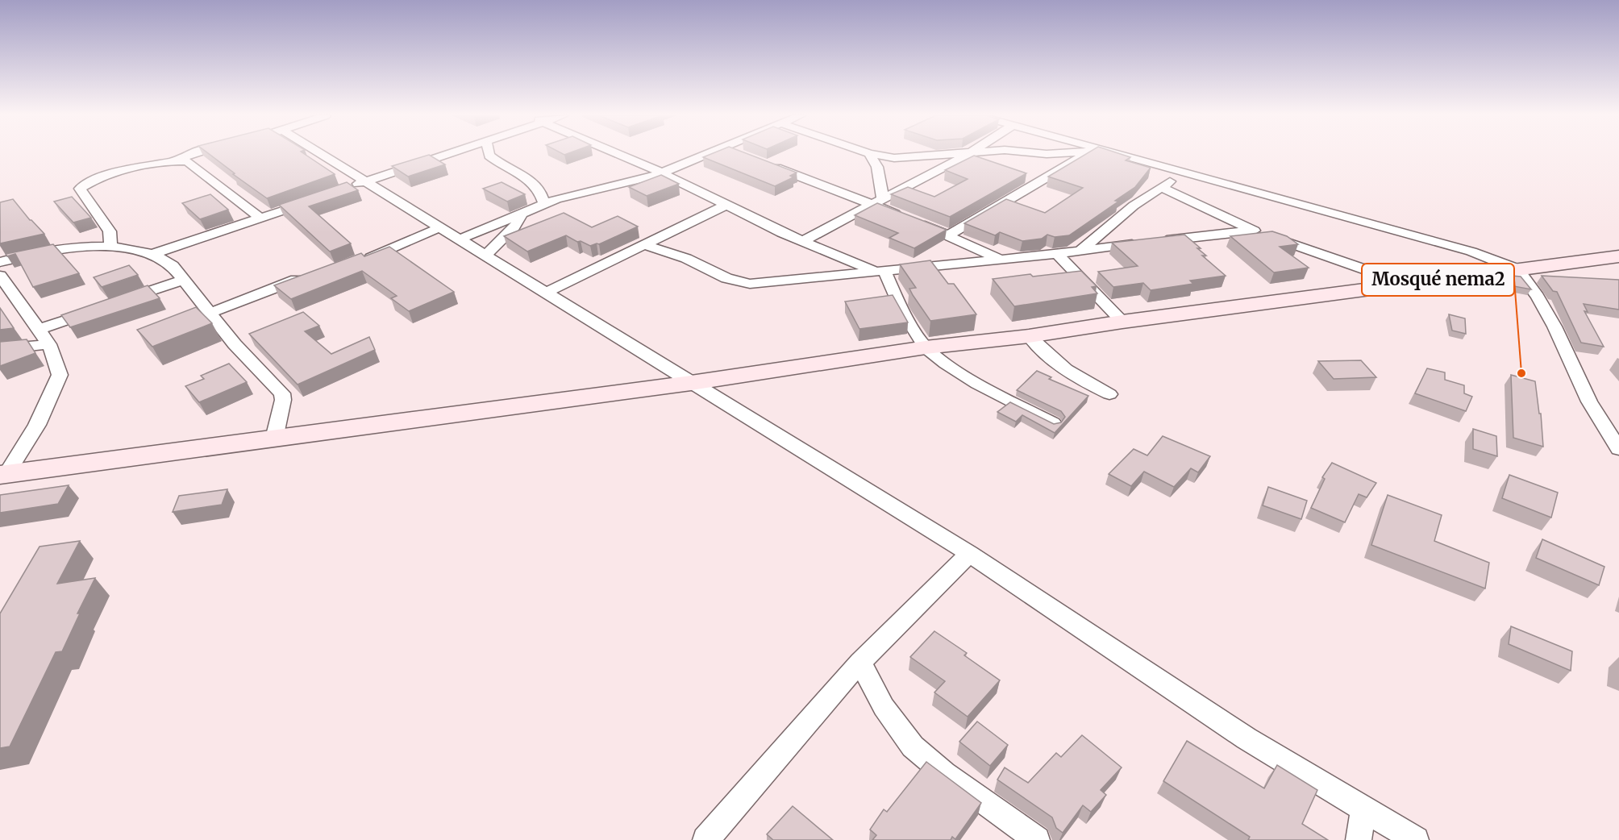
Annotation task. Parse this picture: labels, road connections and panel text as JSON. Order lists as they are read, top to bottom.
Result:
{
  "places": ["Mosqué nema2"]
}
